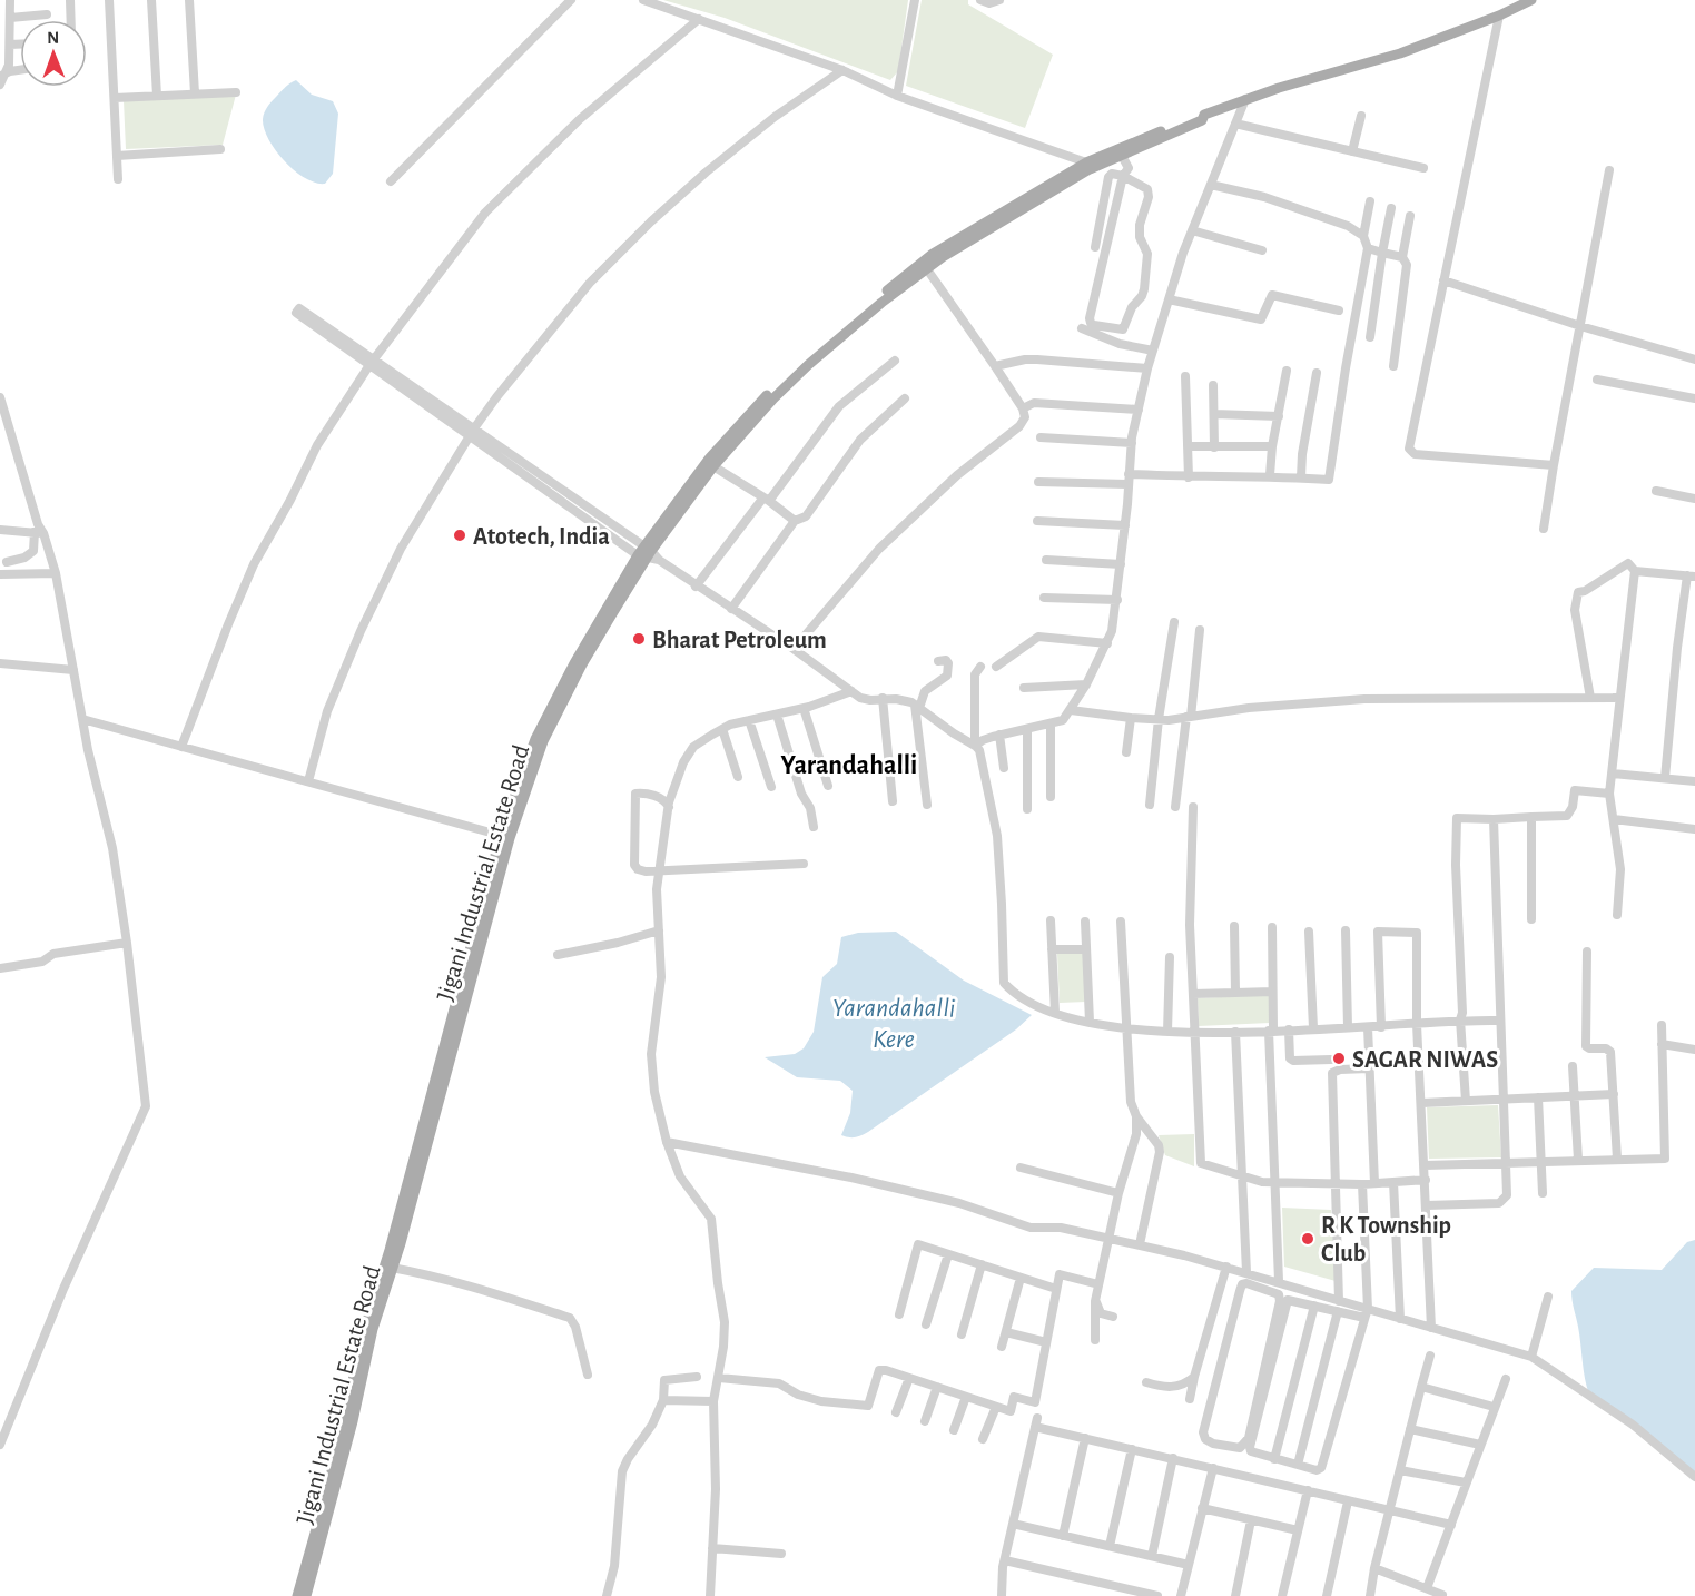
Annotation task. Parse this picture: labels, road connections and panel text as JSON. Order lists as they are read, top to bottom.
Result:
{
  "streets": {
    "main road": ["Jigani Industrial Estate Road"]
  },
  "districts": ["Yarandahalli"],
  "water": ["Yarandahalli Kere"],
  "places": [
    "Atotech, India",
    "Bharat Petroleum",
    "SAGAR NIWAS",
    "R K Township Club"
  ],
  "north": "top"
}
